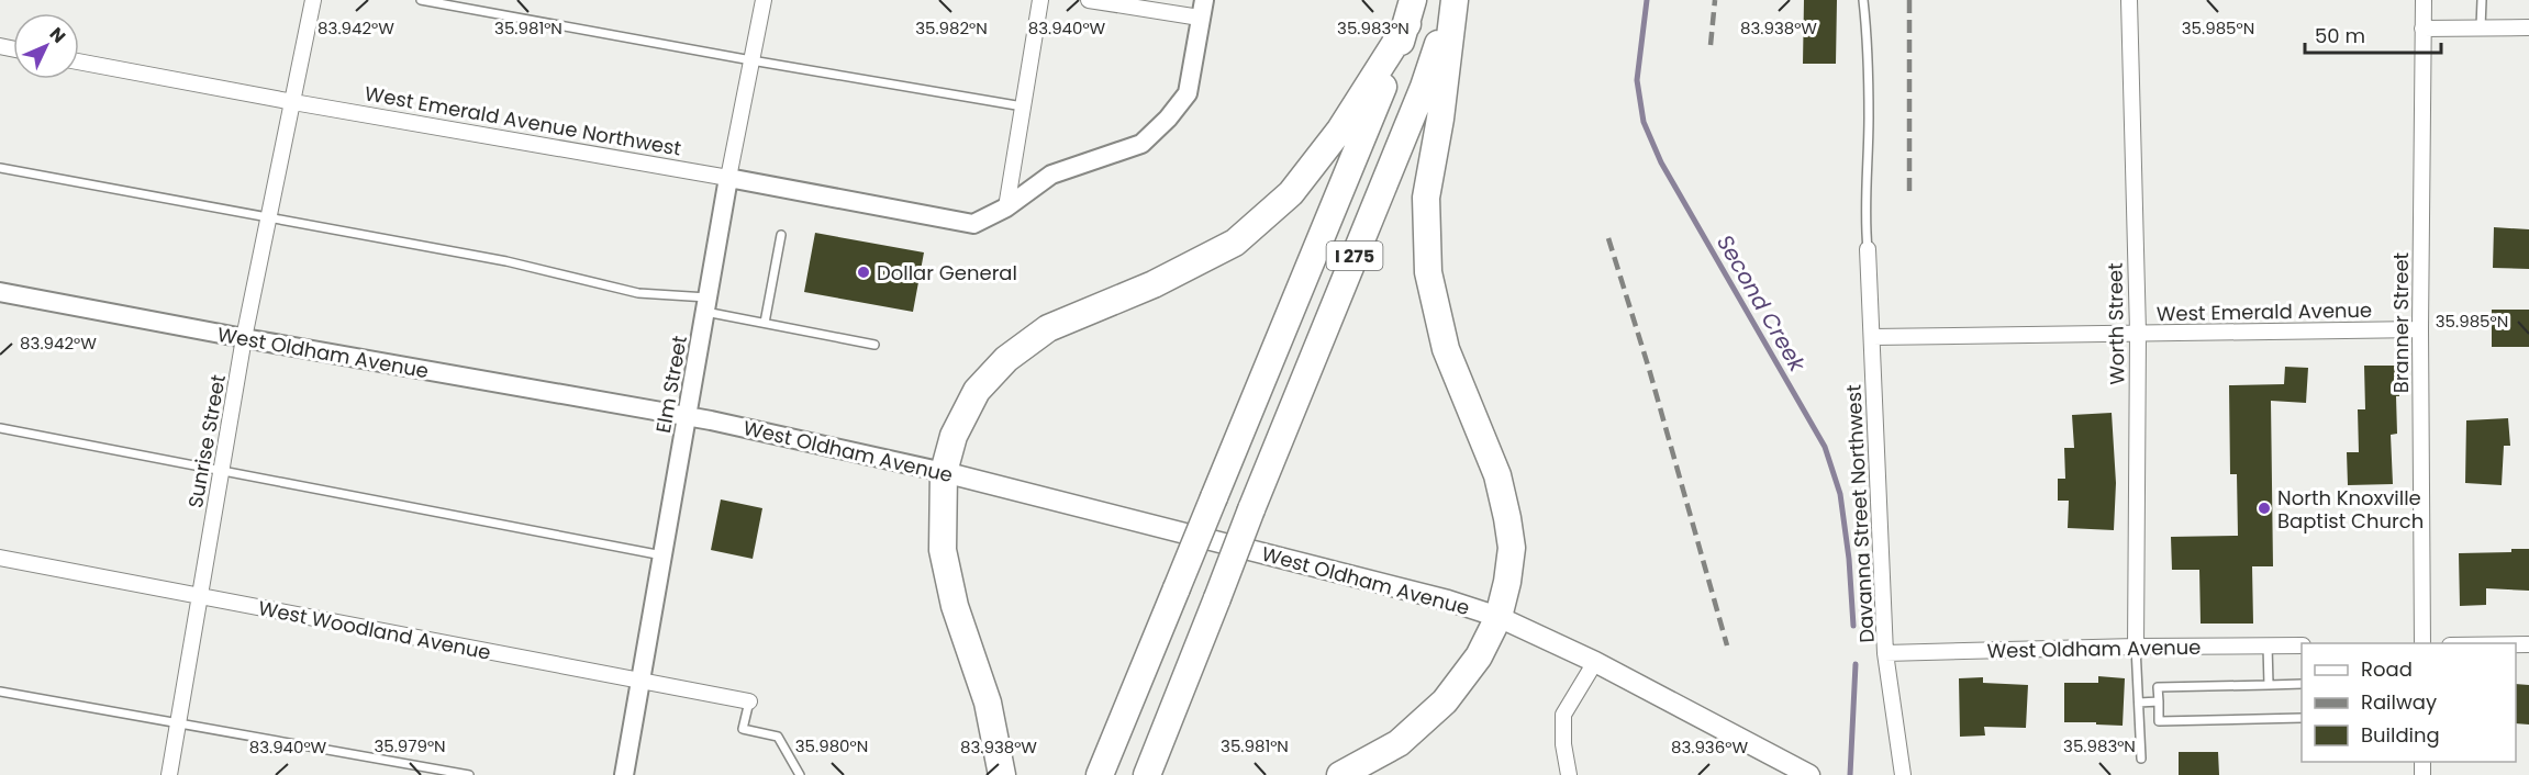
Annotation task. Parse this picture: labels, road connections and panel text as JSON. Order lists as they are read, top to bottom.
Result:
{
  "streets": {
    "highway": ["I 275"],
    "main road": ["West Oldham Avenue"],
    "street": [
      "West Emerald Avenue Northwest",
      "West Emerald Avenue",
      "Branner Street",
      "Worth Street",
      "Elm Street",
      "Sunrise Street",
      "Davanna Street Northwest",
      "West Woodland Avenue"
    ]
  },
  "crossings": [
    ["West Emerald Avenue Northwest", "Elm Street"],
    ["West Emerald Avenue Northwest", "Sunrise Street"],
    ["West Emerald Avenue", "Branner Street"],
    ["West Emerald Avenue", "Worth Street"],
    ["West Emerald Avenue", "Davanna Street Northwest"],
    ["Worth Street", "West Oldham Avenue"],
    ["West Oldham Avenue", "Elm Street"],
    ["West Oldham Avenue", "Sunrise Street"],
    ["West Oldham Avenue", "Davanna Street Northwest"],
    ["Elm Street", "West Woodland Avenue"],
    ["Sunrise Street", "West Woodland Avenue"]
  ],
  "water": ["Second Creek"],
  "places": ["Dollar General", "North Knoxville Baptist Church"],
  "legend": ["Road", "Railway", "Building"],
  "scale_bar": "50 m",
  "north": "top right",
  "coordinates": [
    "83.942°W",
    "83.940°W",
    "83.938°W",
    "35.985°N",
    "35.981°N",
    "35.982°N",
    "35.983°N",
    "35.979°N",
    "35.980°N",
    "83.936°W"
  ]
}
